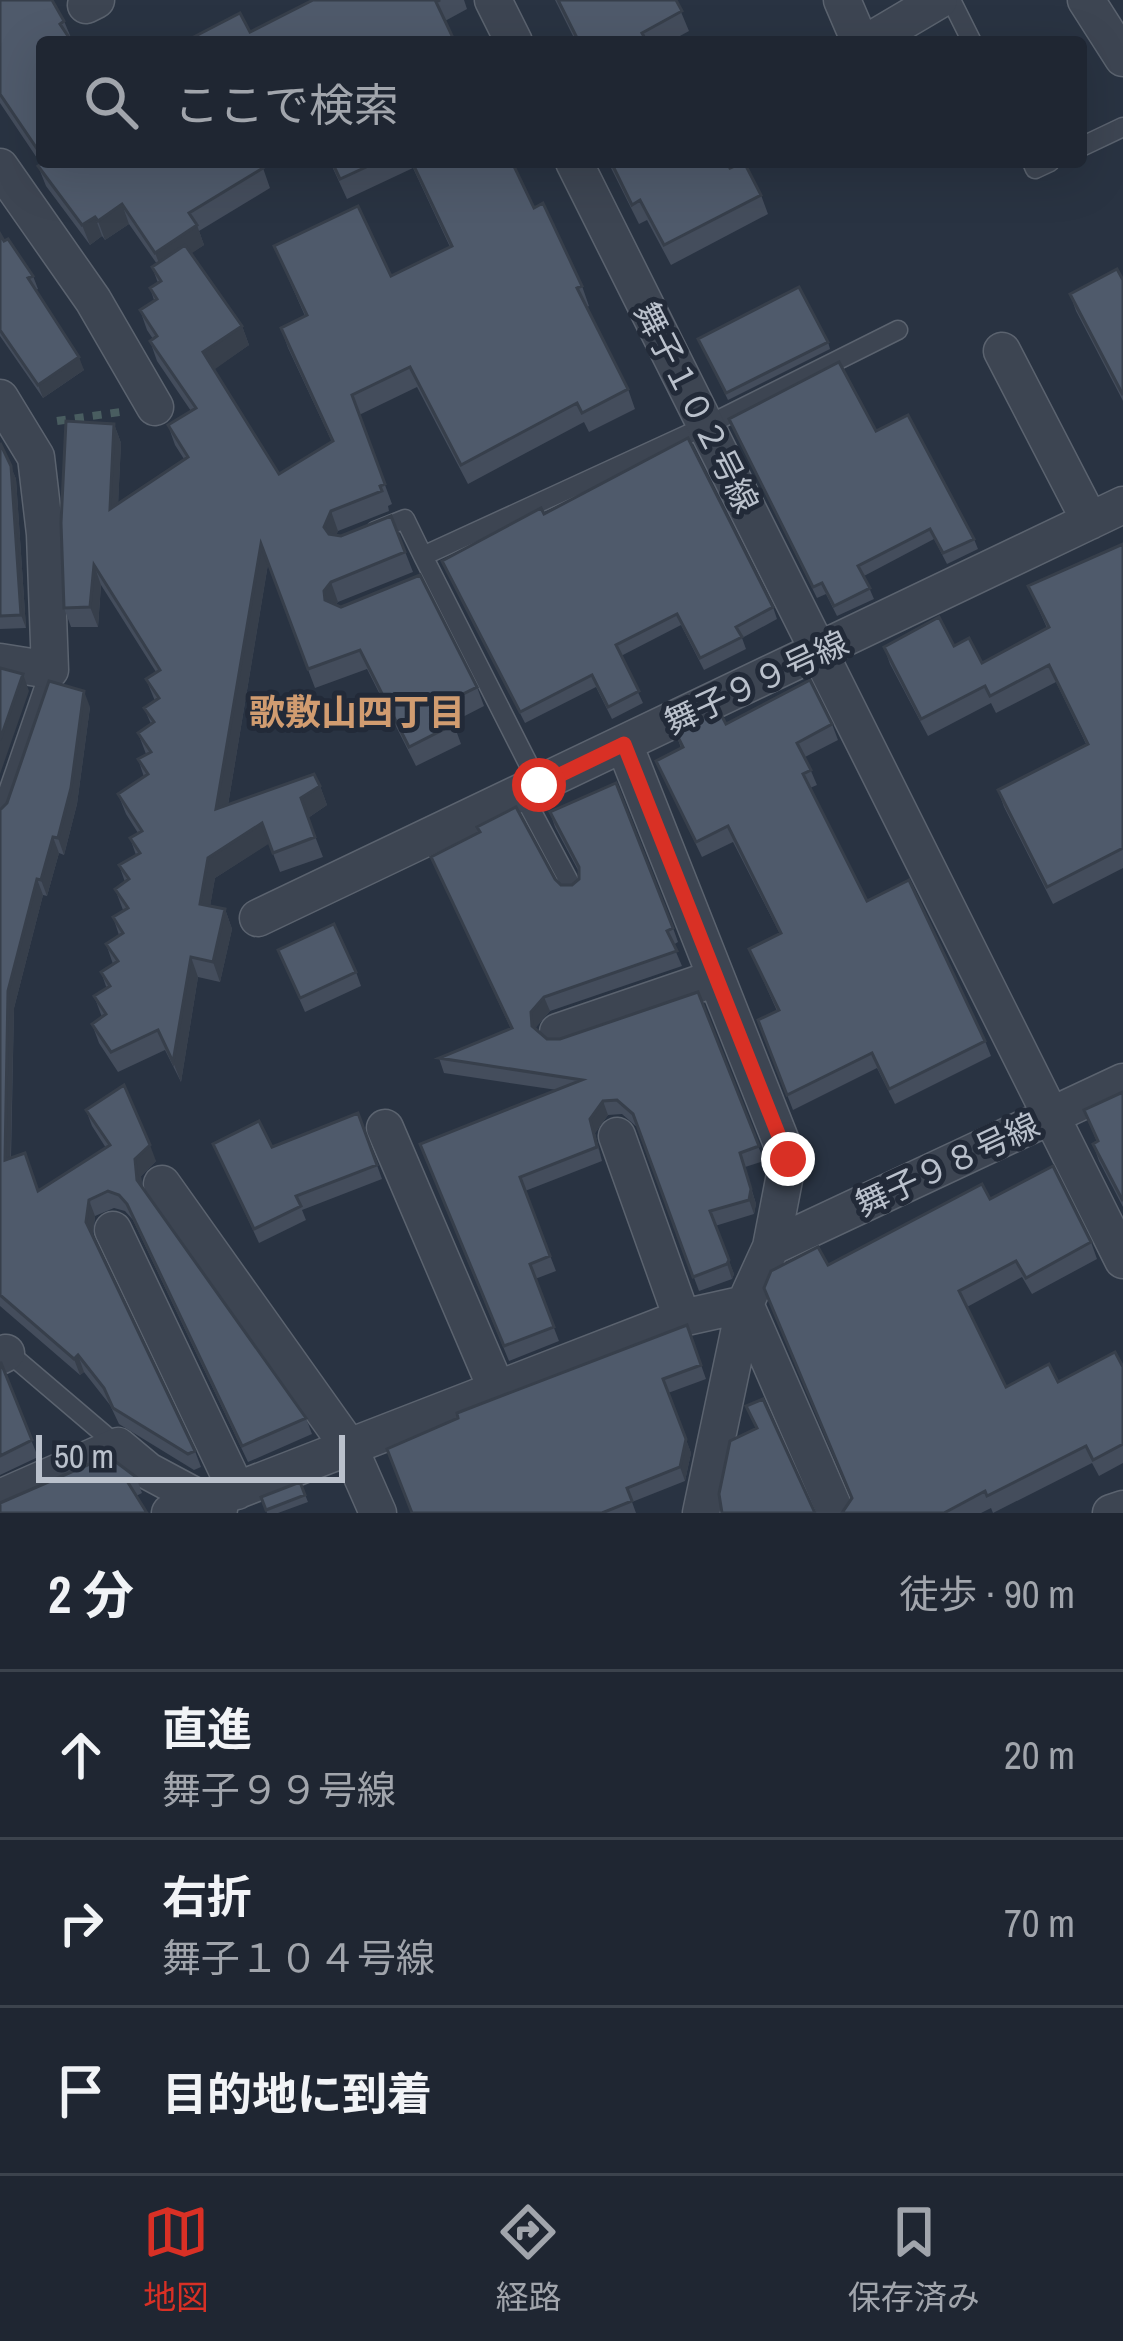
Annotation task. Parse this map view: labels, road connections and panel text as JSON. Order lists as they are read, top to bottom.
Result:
{
  "streets": {
    "street": ["舞子１０２号線", "舞子９９号線", "舞子９８号線"]
  },
  "crossings": [
    ["舞子１０２号線", "舞子９９号線"],
    ["舞子１０２号線", "舞子９８号線"]
  ],
  "districts": ["歌敷山四丁目"],
  "scale_bar": "50 m",
  "page": {
    "search": "ここで検索",
    "scale": "50 m",
    "heading": ["2 分", "徒歩 · 90 m"],
    "list": [
      ["直進", "舞子９９号線", "20 m"],
      ["右折", "舞子１０４号線", "70 m"],
      "目的地に到着"
    ],
    "nav": ["地図", "経路", "保存済み"]
  }
}
